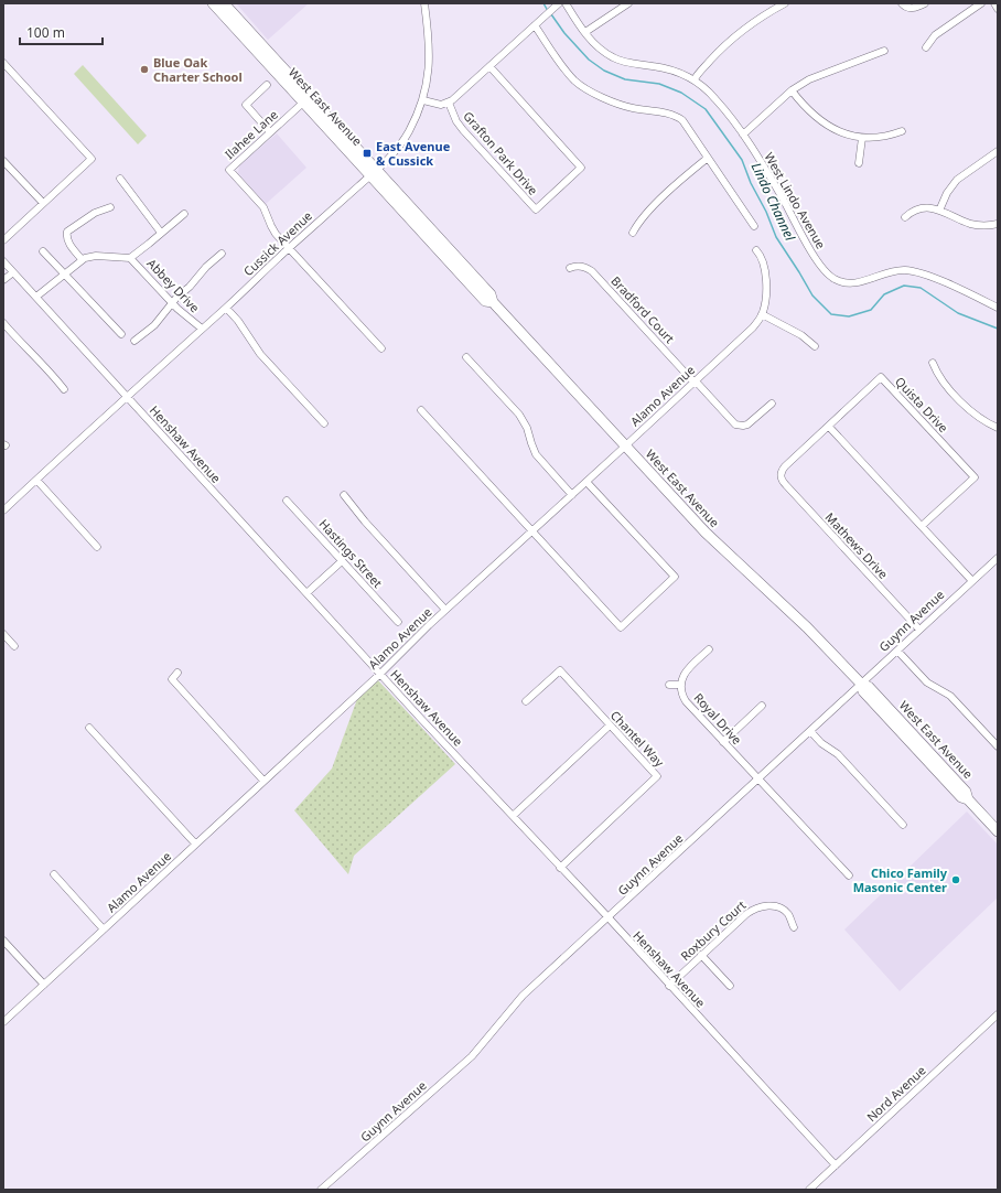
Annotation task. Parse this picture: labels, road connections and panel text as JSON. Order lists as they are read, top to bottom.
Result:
{
  "streets": {
    "main road": ["West East Avenue"],
    "street": [
      "Ilahee Lane",
      "Grafton Park Drive",
      "West Lindo Avenue",
      "Cussick Avenue",
      "Abbey Drive",
      "Bradford Court",
      "Alamo Avenue",
      "Quista Drive",
      "Henshaw Avenue",
      "Mathews Drive",
      "Hastings Street",
      "Guynn Avenue",
      "Royal Drive",
      "Chantel Way",
      "Roxbury Court",
      "Nord Avenue"
    ]
  },
  "crossings": [
    ["West East Avenue", "Ilahee Lane"],
    ["West East Avenue", "Cussick Avenue"],
    ["West East Avenue", "Alamo Avenue"],
    ["West East Avenue", "Guynn Avenue"],
    ["Ilahee Lane", "Cussick Avenue"],
    ["Cussick Avenue", "Abbey Drive"],
    ["Cussick Avenue", "Henshaw Avenue"],
    ["Bradford Court", "Alamo Avenue"],
    ["Alamo Avenue", "Henshaw Avenue"],
    ["Quista Drive", "Mathews Drive"],
    ["Henshaw Avenue", "Guynn Avenue"],
    ["Henshaw Avenue", "Chantel Way"],
    ["Henshaw Avenue", "Roxbury Court"],
    ["Henshaw Avenue", "Nord Avenue"],
    ["Mathews Drive", "Guynn Avenue"],
    ["Guynn Avenue", "Royal Drive"]
  ],
  "water": ["Lindo Channel"],
  "places": {
    "other": ["Blue Oak Charter School", "Chico Family Masonic Center"],
    "transit": ["East Avenue & Cussick"]
  },
  "scale_bar": "100 m"
}
